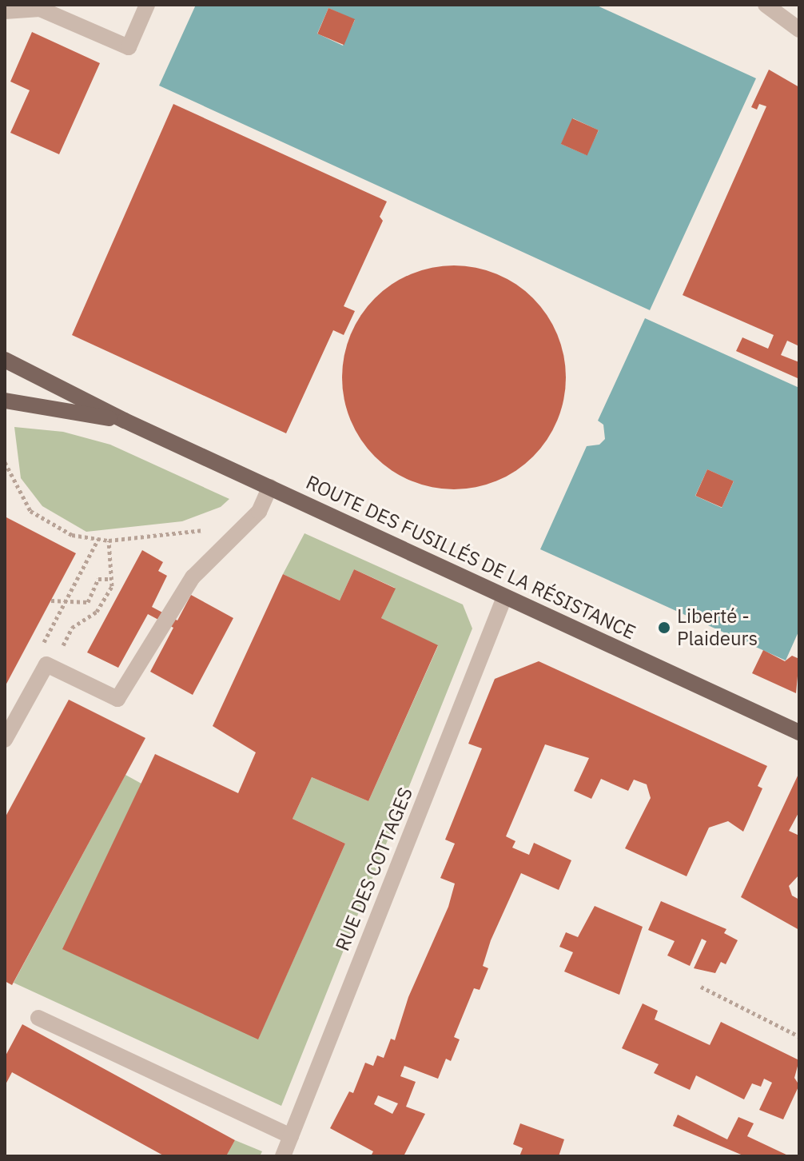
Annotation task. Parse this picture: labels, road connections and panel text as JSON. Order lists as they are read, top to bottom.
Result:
{
  "streets": {
    "main road": ["ROUTE DES FUSILLÉS DE LA RÉSISTANCE"],
    "street": ["RUE DES COTTAGES"]
  },
  "crossings": [
    ["ROUTE DES FUSILLÉS DE LA RÉSISTANCE", "RUE DES COTTAGES"]
  ],
  "places": ["Liberté - Plaideurs"]
}
